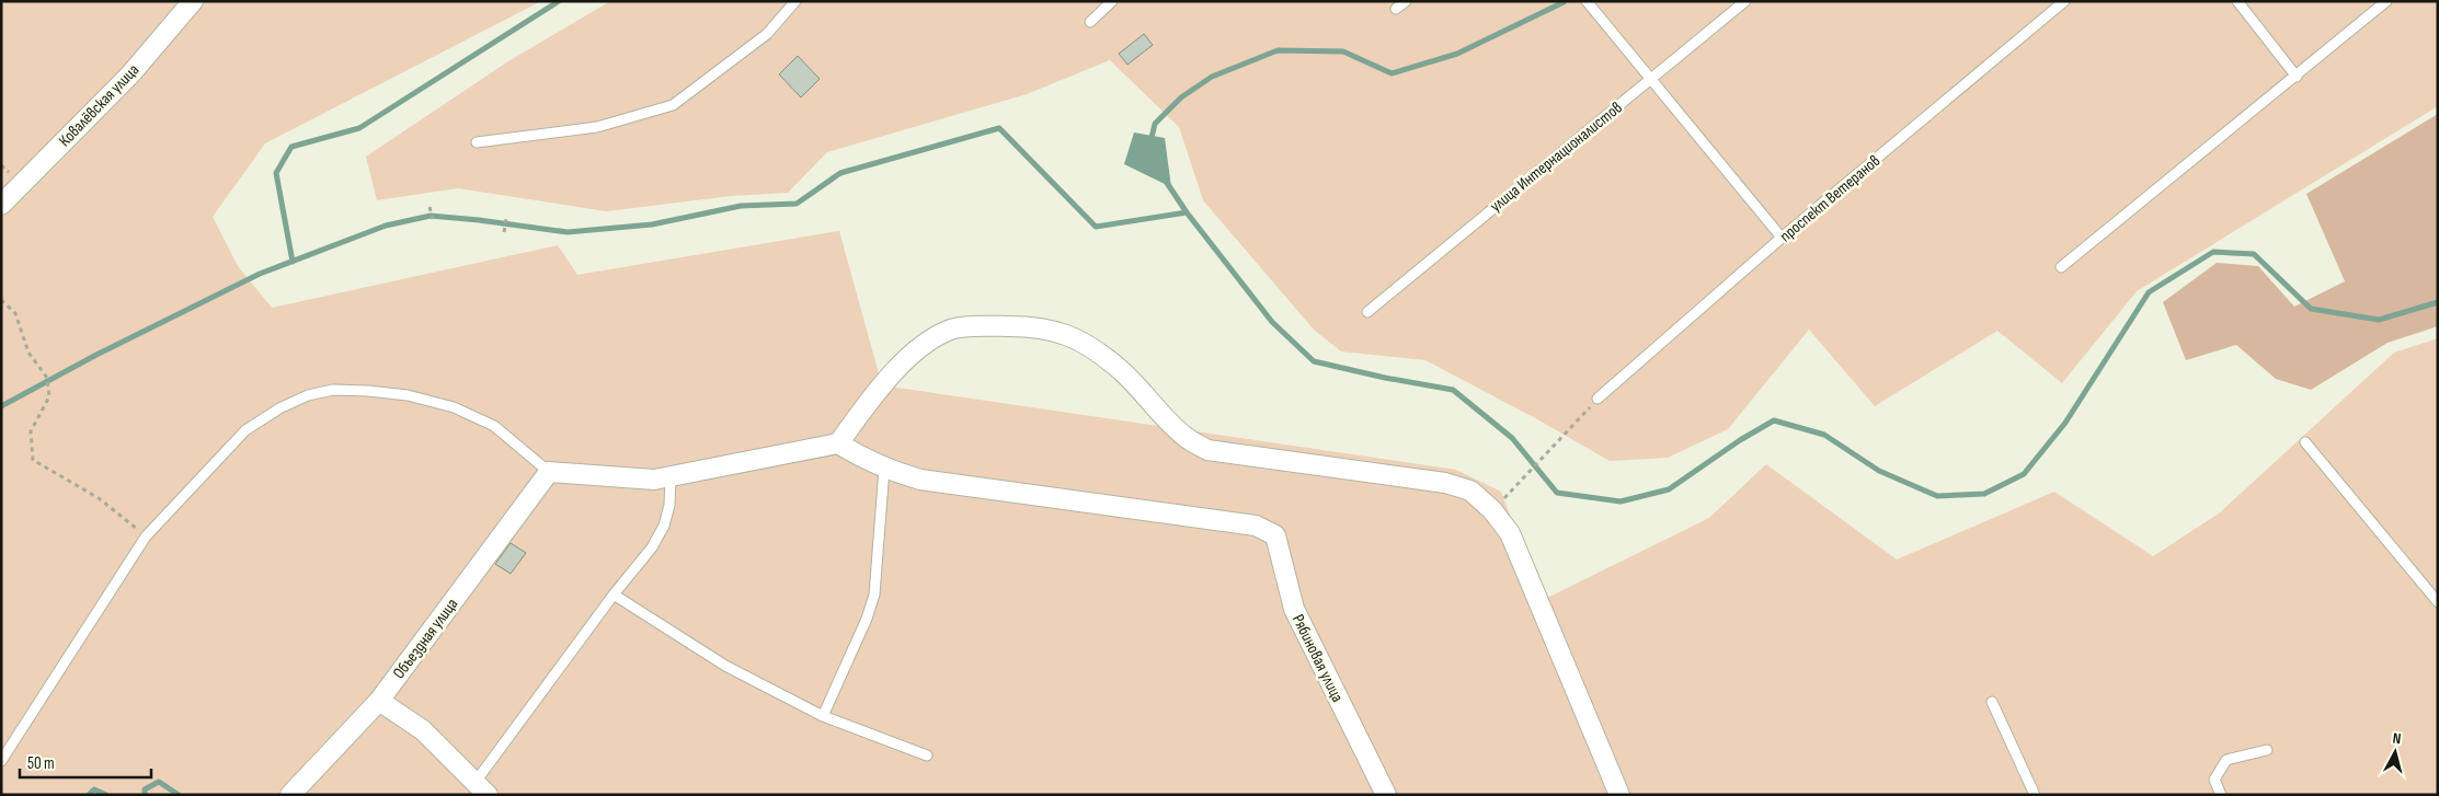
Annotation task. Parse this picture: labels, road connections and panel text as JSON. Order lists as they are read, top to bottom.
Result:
{
  "streets": {
    "street": ["Ковалёвская улица", "Объездная улица", "Рябиновая улица"],
    "lane": ["улица Интернационалистов", "проспект Ветеранов"]
  },
  "scale_bar": "50 m",
  "north": "top"
}
